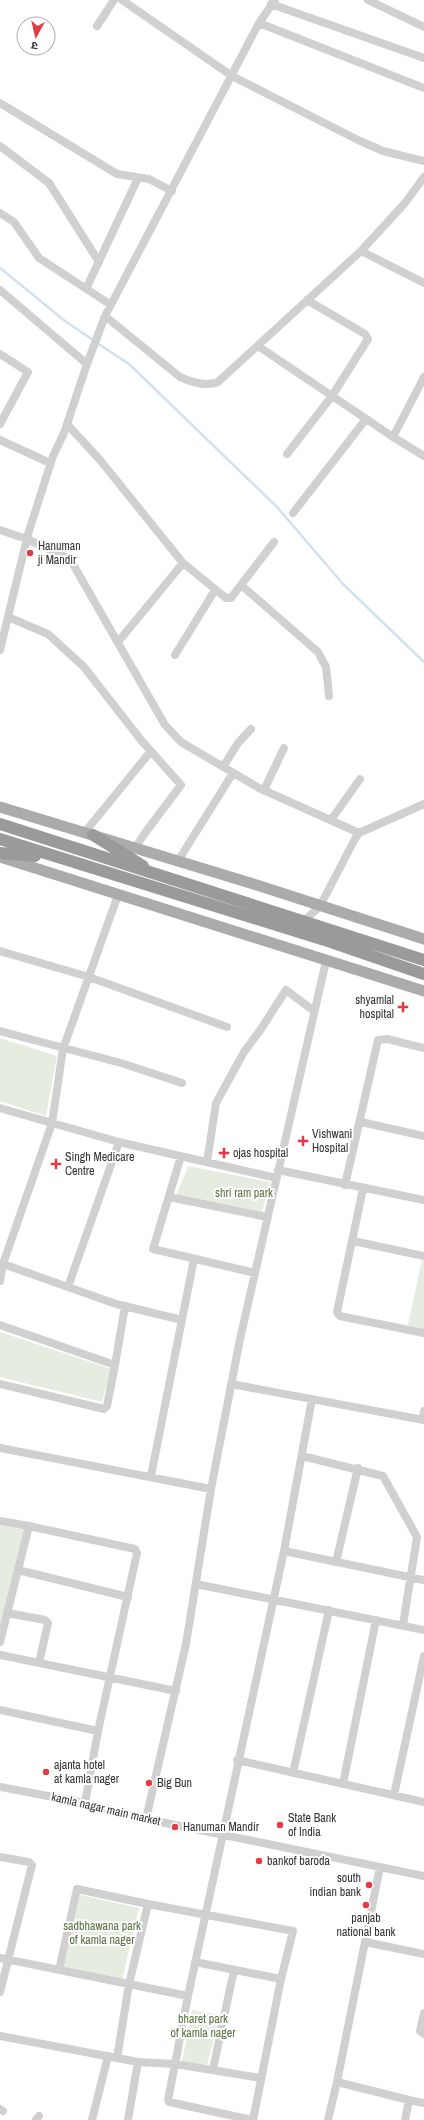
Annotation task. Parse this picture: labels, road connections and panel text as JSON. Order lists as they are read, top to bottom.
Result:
{
  "streets": {
    "street": ["kamla nagar main market"]
  },
  "parks": ["shri ram park", "sadbhawana park of kamla nager", "bharet park of kamla nager"],
  "places": {
    "other": [
      "Hanuman ji Mandir",
      "ajanta hotel at kamla nager",
      "Big Bun",
      "State Bank of India",
      "Hanuman Mandir",
      "bankof baroda",
      "south indian bank",
      "panjab national bank"
    ],
    "health": [
      "shyamlal hospital",
      "Vishwani Hospital",
      "ojas hospital",
      "Singh Medicare Centre"
    ]
  },
  "north": "bottom"
}
